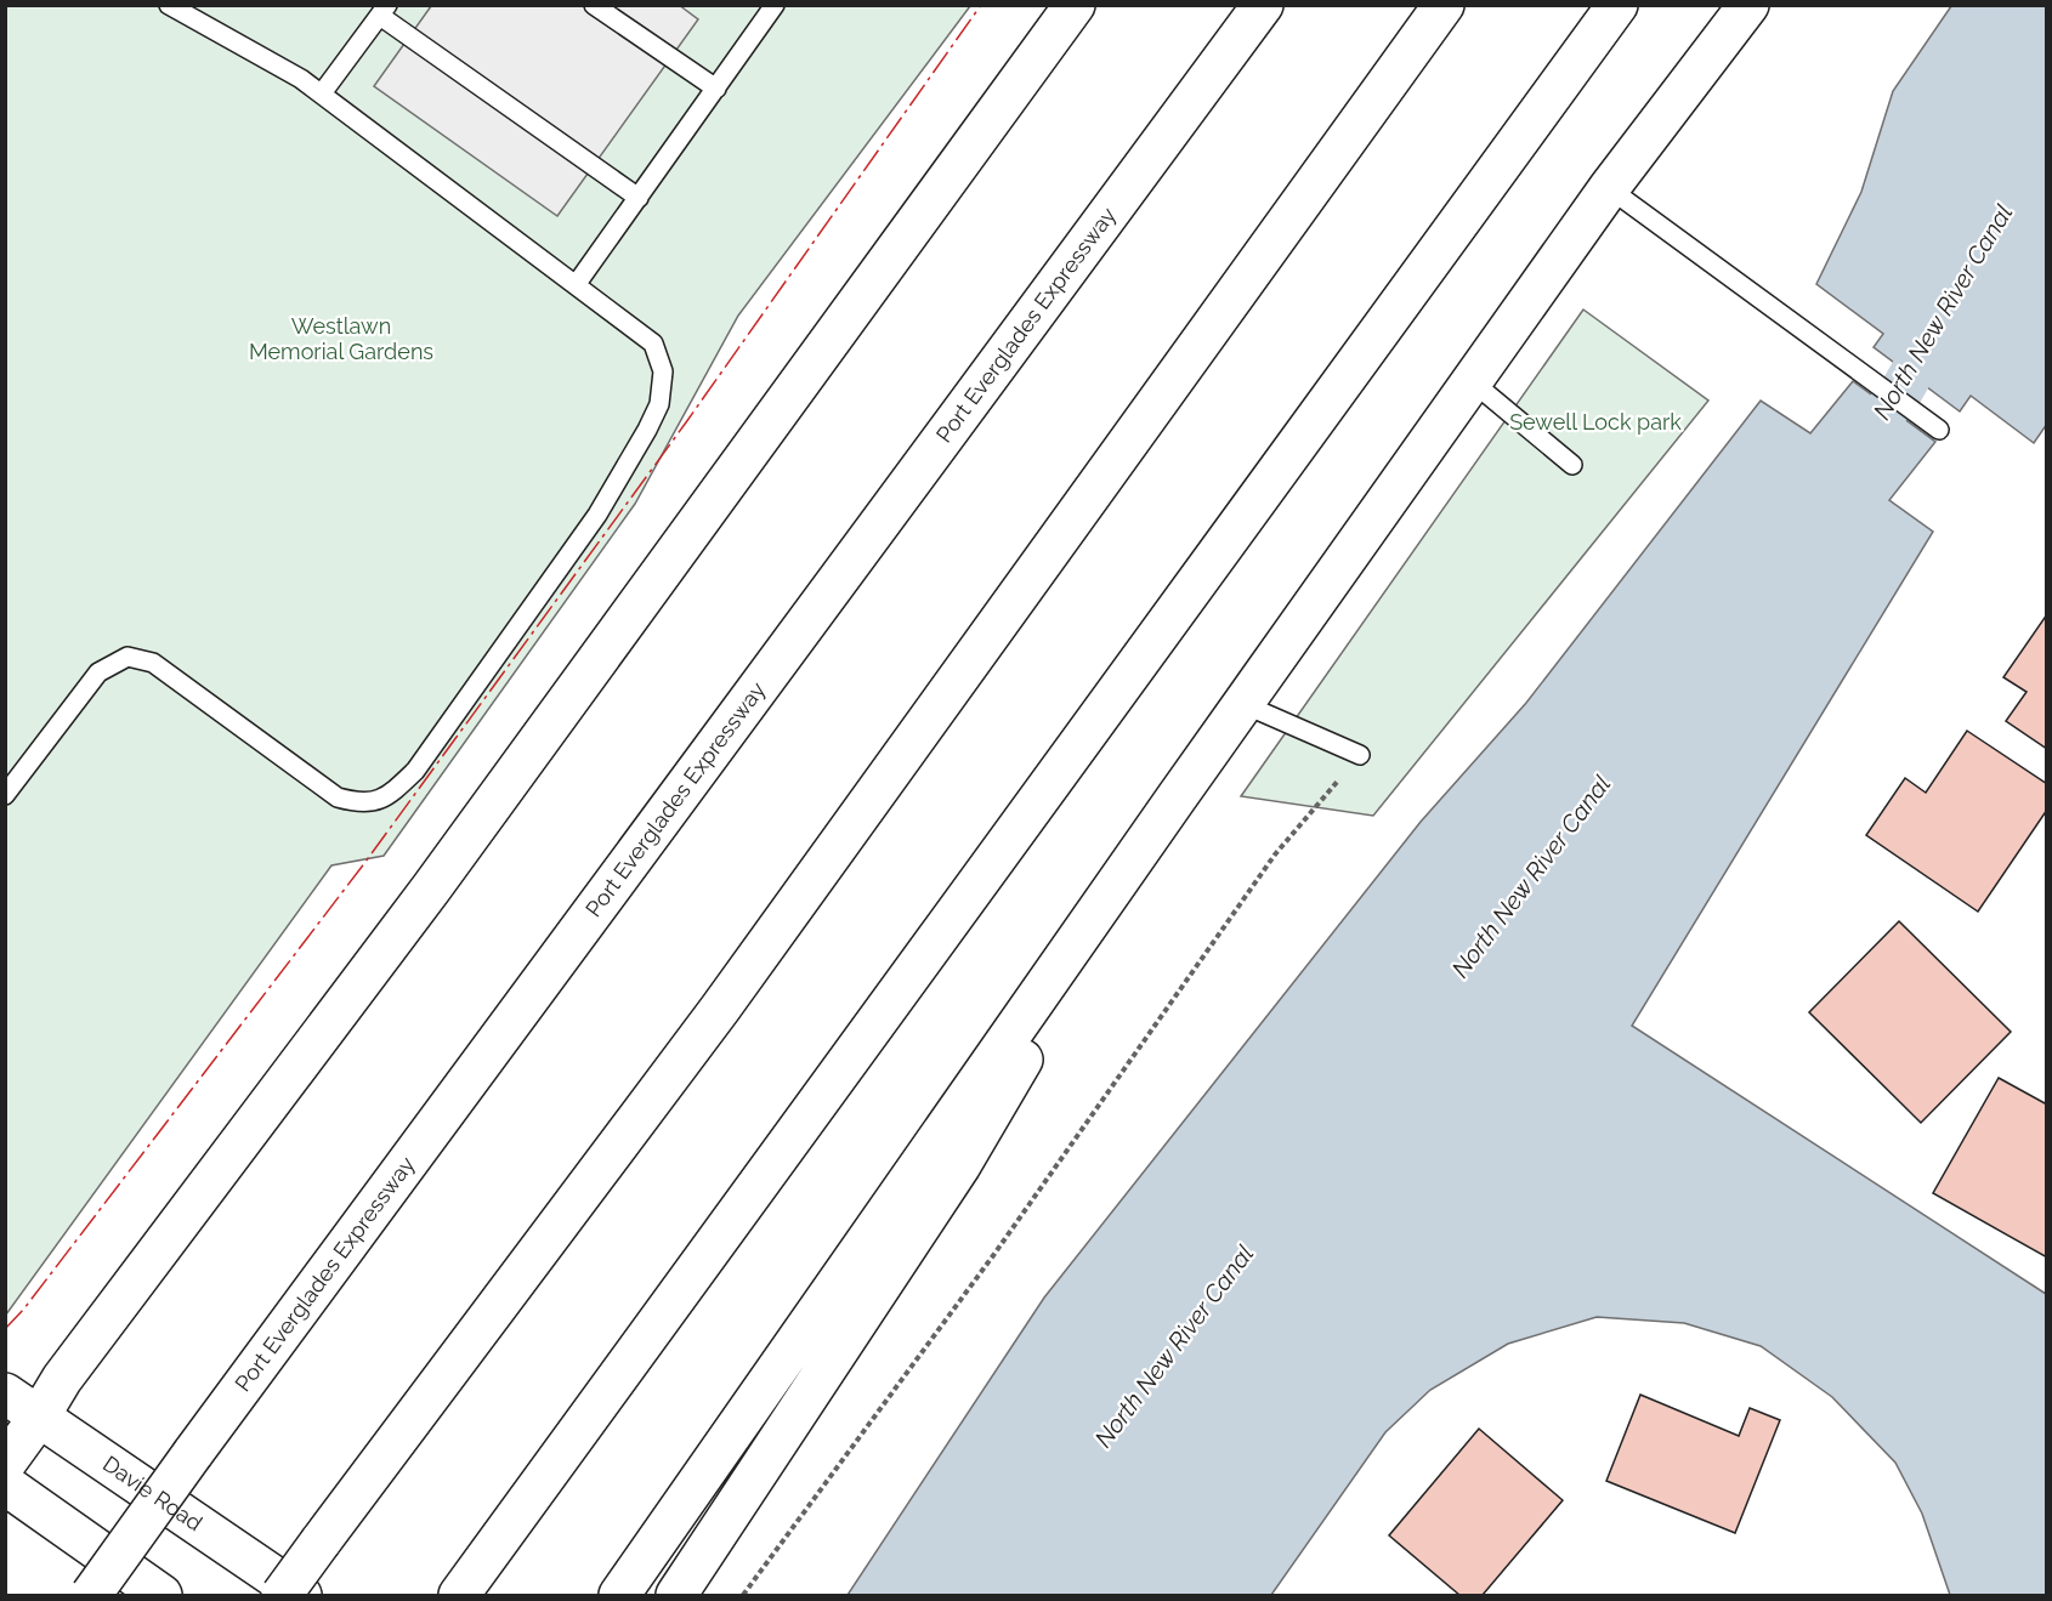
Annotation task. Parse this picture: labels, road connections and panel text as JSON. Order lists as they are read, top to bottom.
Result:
{
  "streets": {
    "main road": ["Port Everglades Expressway", "Davie Road"]
  },
  "water": ["North New River Canal"],
  "parks": ["Westlawn Memorial Gardens", "Sewell Lock park"]
}
